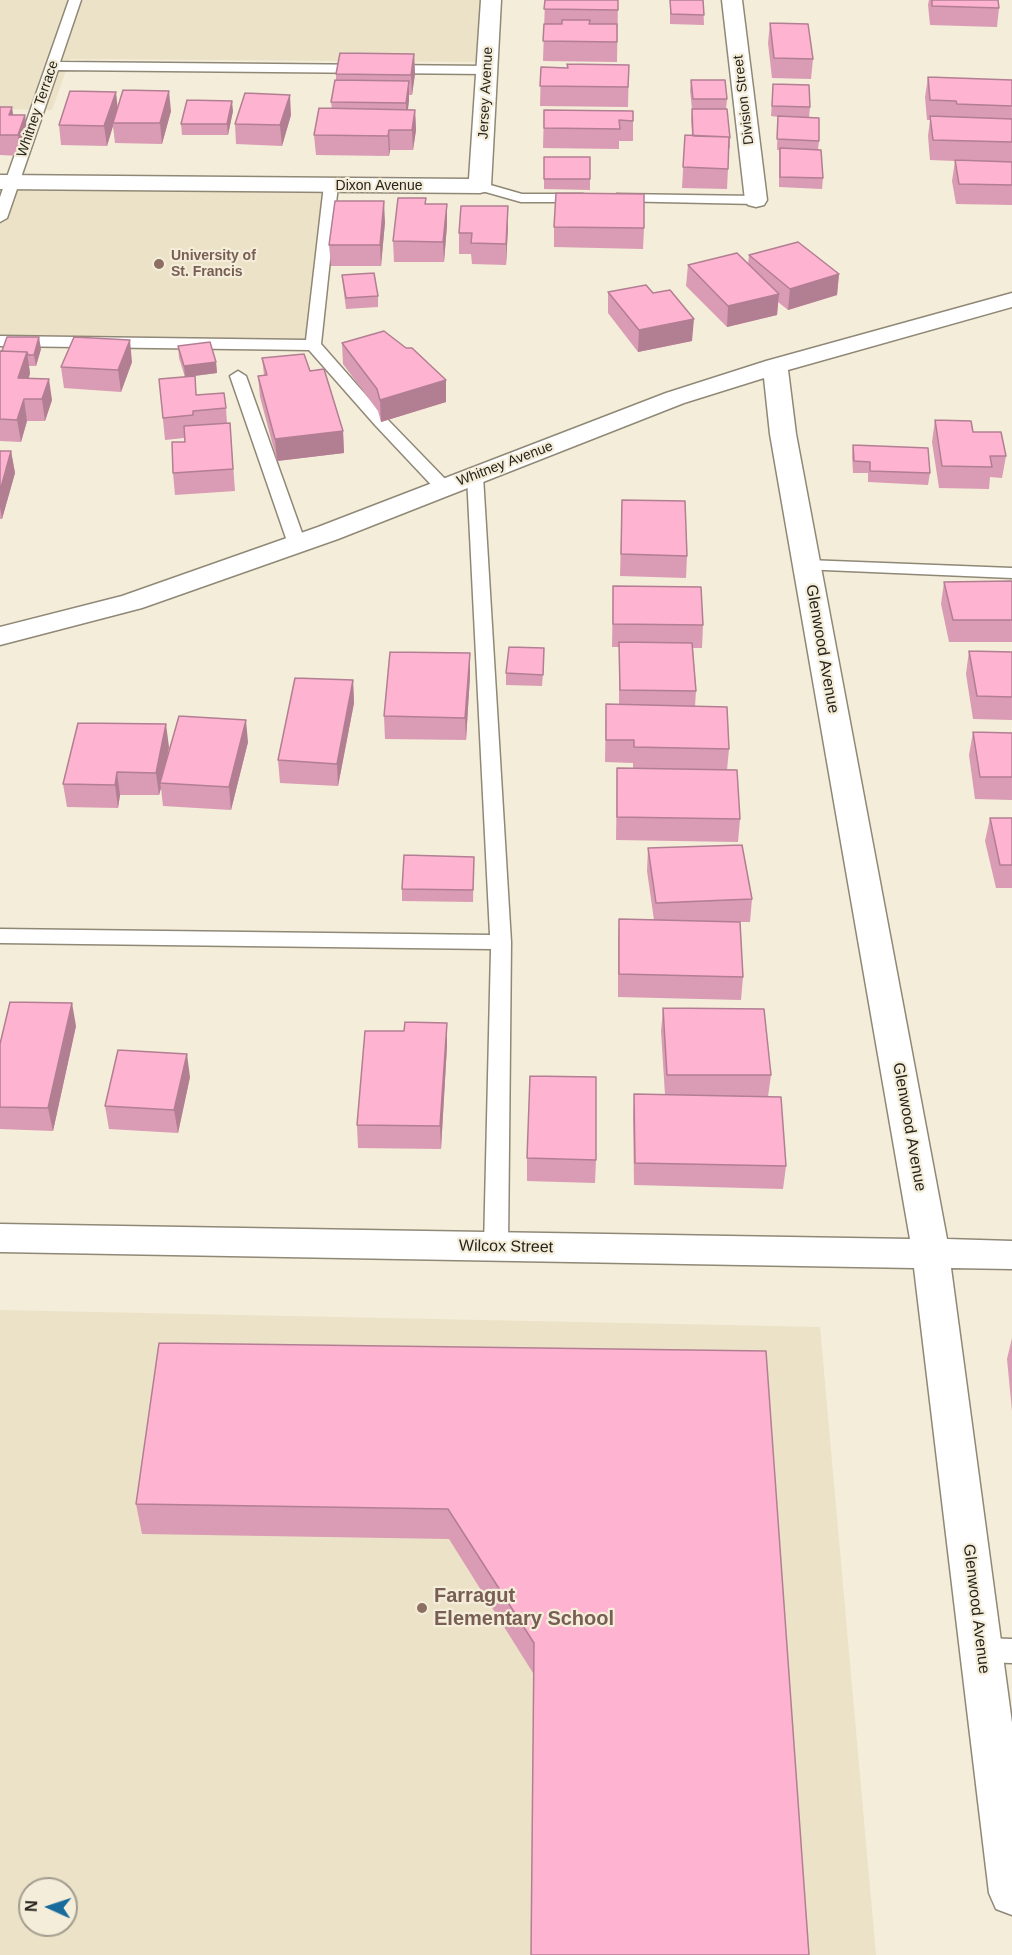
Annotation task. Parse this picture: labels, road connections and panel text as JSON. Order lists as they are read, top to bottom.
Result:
{
  "streets": {
    "street": [
      "Jersey Avenue",
      "Division Street",
      "Dixon Avenue",
      "Whitney Avenue",
      "Glenwood Avenue",
      "Wilcox Street"
    ],
    "lane": ["Whitney Terrace"]
  },
  "crossings": [
    ["Jersey Avenue", "Dixon Avenue"],
    ["Division Street", "Dixon Avenue"],
    ["Whitney Terrace", "Dixon Avenue"],
    ["Whitney Avenue", "Glenwood Avenue"],
    ["Glenwood Avenue", "Wilcox Street"]
  ],
  "places": ["University of St. Francis", "Farragut Elementary School"],
  "north": "left"
}
